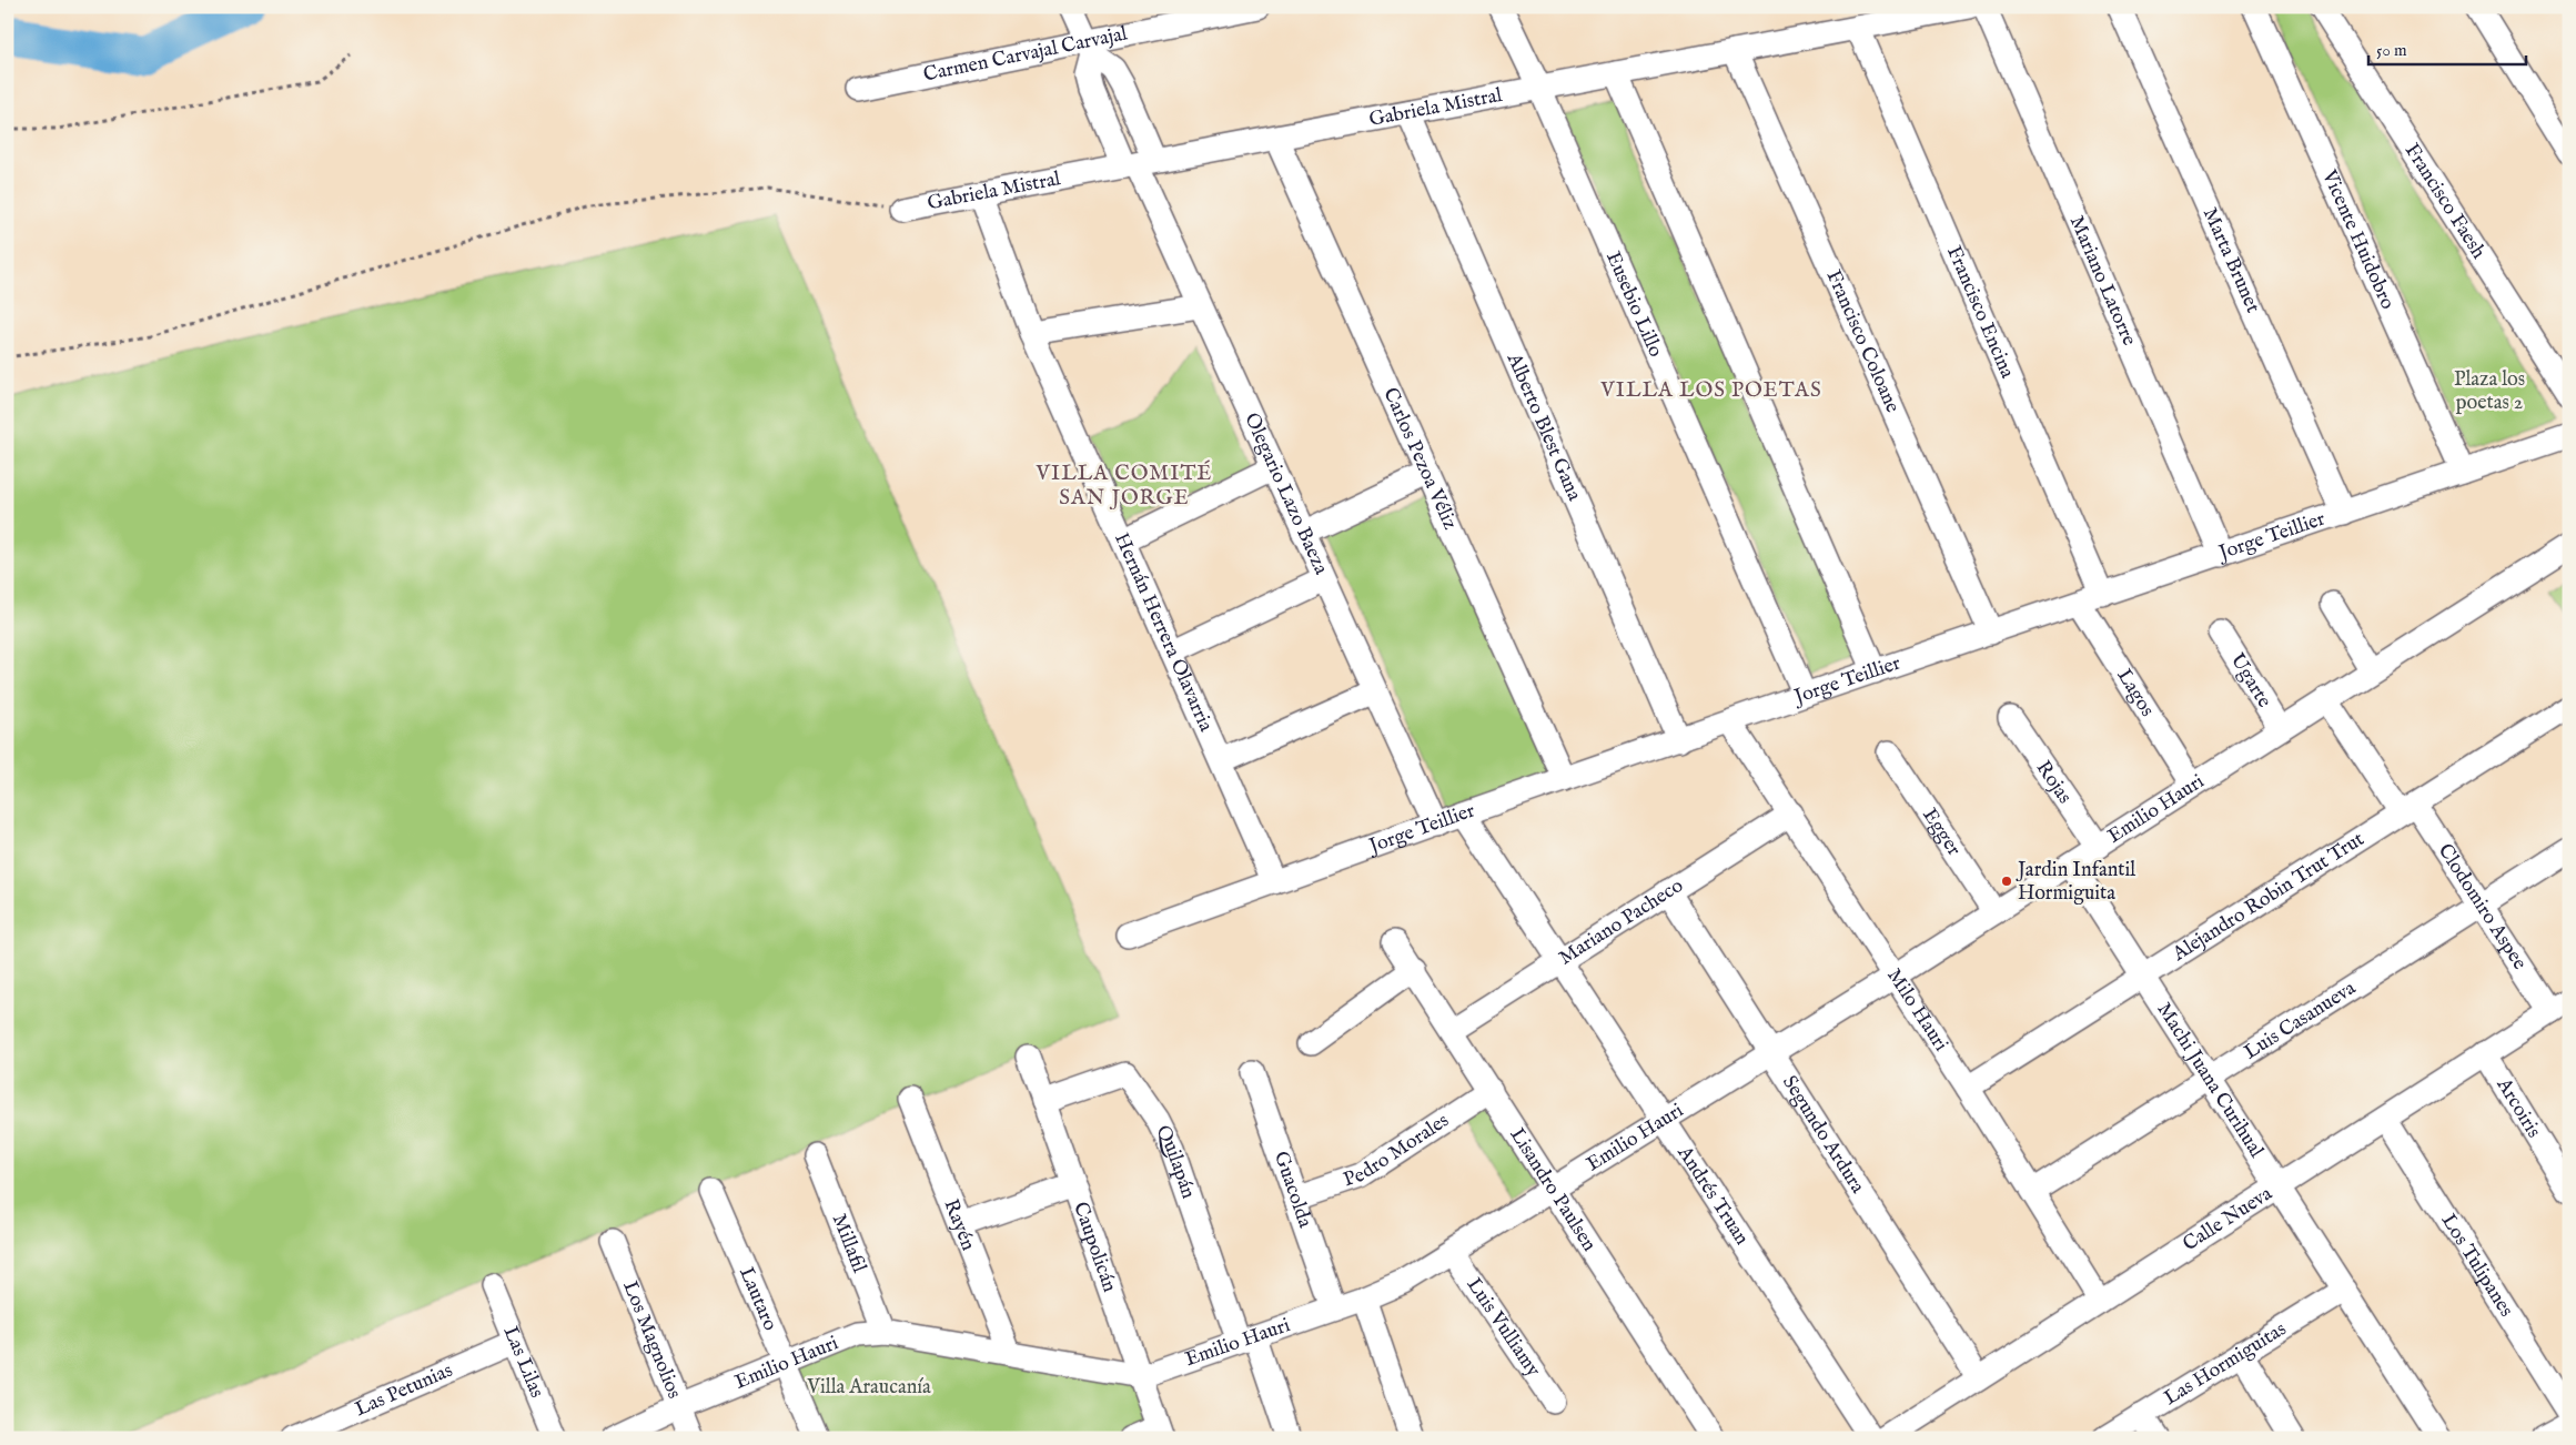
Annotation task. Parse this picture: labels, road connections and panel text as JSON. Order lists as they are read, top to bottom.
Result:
{
  "streets": {
    "street": [
      "Carmen Carvajal Carvajal",
      "Gabriela Mistral",
      "Francisco Faesh",
      "Vicente Huidobro",
      "Marta Brunet",
      "Mariano Latorre",
      "Eusebio Lillo",
      "Francisco Encina",
      "Francisco Coloane",
      "Alberto Blest Gana",
      "Carlos Pezoa Véliz",
      "Olegario Lazo Baeza",
      "Jorge Teillier",
      "Hernán Herrera Olavarria",
      "Ugarte",
      "Lagos",
      "Rojas",
      "Emilio Hauri",
      "Egger",
      "Alejandro Robin Trut Trut",
      "Clodomiro Aspee",
      "Mariano Pacheco",
      "Milo Hauri",
      "Luis Casanueva",
      "Machi Juana Curihual",
      "Arcoiris",
      "Segundo Ardura",
      "Pedro Morales",
      "Quilapán",
      "Lisandro Paulsen",
      "Guacolda",
      "Andrés Truan",
      "Calle Nueva",
      "Rayén",
      "Millafil",
      "Caupolicán",
      "Los Tulipanes",
      "Lautaro",
      "Luis Vulliamy",
      "Los Magnolios",
      "Las Lilas",
      "Las Hormiguitas",
      "Las Petunias"
    ]
  },
  "crossings": [
    ["Carmen Carvajal Carvajal", "Olegario Lazo Baeza"],
    ["Gabriela Mistral", "Eusebio Lillo"],
    ["Gabriela Mistral", "Francisco Encina"],
    ["Gabriela Mistral", "Francisco Coloane"],
    ["Gabriela Mistral", "Alberto Blest Gana"],
    ["Gabriela Mistral", "Carlos Pezoa Véliz"],
    ["Gabriela Mistral", "Olegario Lazo Baeza"],
    ["Gabriela Mistral", "Hernán Herrera Olavarria"],
    ["Vicente Huidobro", "Jorge Teillier"],
    ["Marta Brunet", "Jorge Teillier"],
    ["Mariano Latorre", "Jorge Teillier"],
    ["Eusebio Lillo", "Jorge Teillier"],
    ["Francisco Encina", "Jorge Teillier"],
    ["Francisco Coloane", "Jorge Teillier"],
    ["Alberto Blest Gana", "Jorge Teillier"],
    ["Carlos Pezoa Véliz", "Jorge Teillier"],
    ["Olegario Lazo Baeza", "Jorge Teillier"],
    ["Jorge Teillier", "Hernán Herrera Olavarria"],
    ["Jorge Teillier", "Lagos"],
    ["Jorge Teillier", "Milo Hauri"],
    ["Jorge Teillier", "Andrés Truan"],
    ["Ugarte", "Emilio Hauri"],
    ["Lagos", "Emilio Hauri"],
    ["Rojas", "Emilio Hauri"],
    ["Emilio Hauri", "Egger"],
    ["Emilio Hauri", "Clodomiro Aspee"],
    ["Emilio Hauri", "Milo Hauri"],
    ["Emilio Hauri", "Machi Juana Curihual"],
    ["Emilio Hauri", "Segundo Ardura"],
    ["Emilio Hauri", "Quilapán"],
    ["Emilio Hauri", "Lisandro Paulsen"],
    ["Emilio Hauri", "Guacolda"],
    ["Emilio Hauri", "Andrés Truan"],
    ["Emilio Hauri", "Rayén"],
    ["Emilio Hauri", "Millafil"],
    ["Emilio Hauri", "Caupolicán"],
    ["Emilio Hauri", "Lautaro"],
    ["Emilio Hauri", "Luis Vulliamy"],
    ["Emilio Hauri", "Los Magnolios"],
    ["Alejandro Robin Trut Trut", "Clodomiro Aspee"],
    ["Alejandro Robin Trut Trut", "Milo Hauri"],
    ["Alejandro Robin Trut Trut", "Machi Juana Curihual"],
    ["Clodomiro Aspee", "Luis Casanueva"],
    ["Clodomiro Aspee", "Calle Nueva"],
    ["Mariano Pacheco", "Milo Hauri"],
    ["Mariano Pacheco", "Segundo Ardura"],
    ["Mariano Pacheco", "Lisandro Paulsen"],
    ["Mariano Pacheco", "Andrés Truan"],
    ["Milo Hauri", "Luis Casanueva"],
    ["Milo Hauri", "Calle Nueva"],
    ["Luis Casanueva", "Machi Juana Curihual"],
    ["Machi Juana Curihual", "Calle Nueva"],
    ["Machi Juana Curihual", "Las Hormiguitas"],
    ["Arcoiris", "Calle Nueva"],
    ["Segundo Ardura", "Calle Nueva"],
    ["Pedro Morales", "Lisandro Paulsen"],
    ["Pedro Morales", "Guacolda"],
    ["Quilapán", "Caupolicán"],
    ["Calle Nueva", "Los Tulipanes"],
    ["Las Lilas", "Las Petunias"]
  ],
  "districts": ["VILLA LOS POETAS", "VILLA COMITÉ SAN JORGE"],
  "parks": ["Plaza los poetas 2", "Villa Araucanía"],
  "places": ["Jardin Infantil Hormiguita"],
  "scale_bar": "50 m"
}
